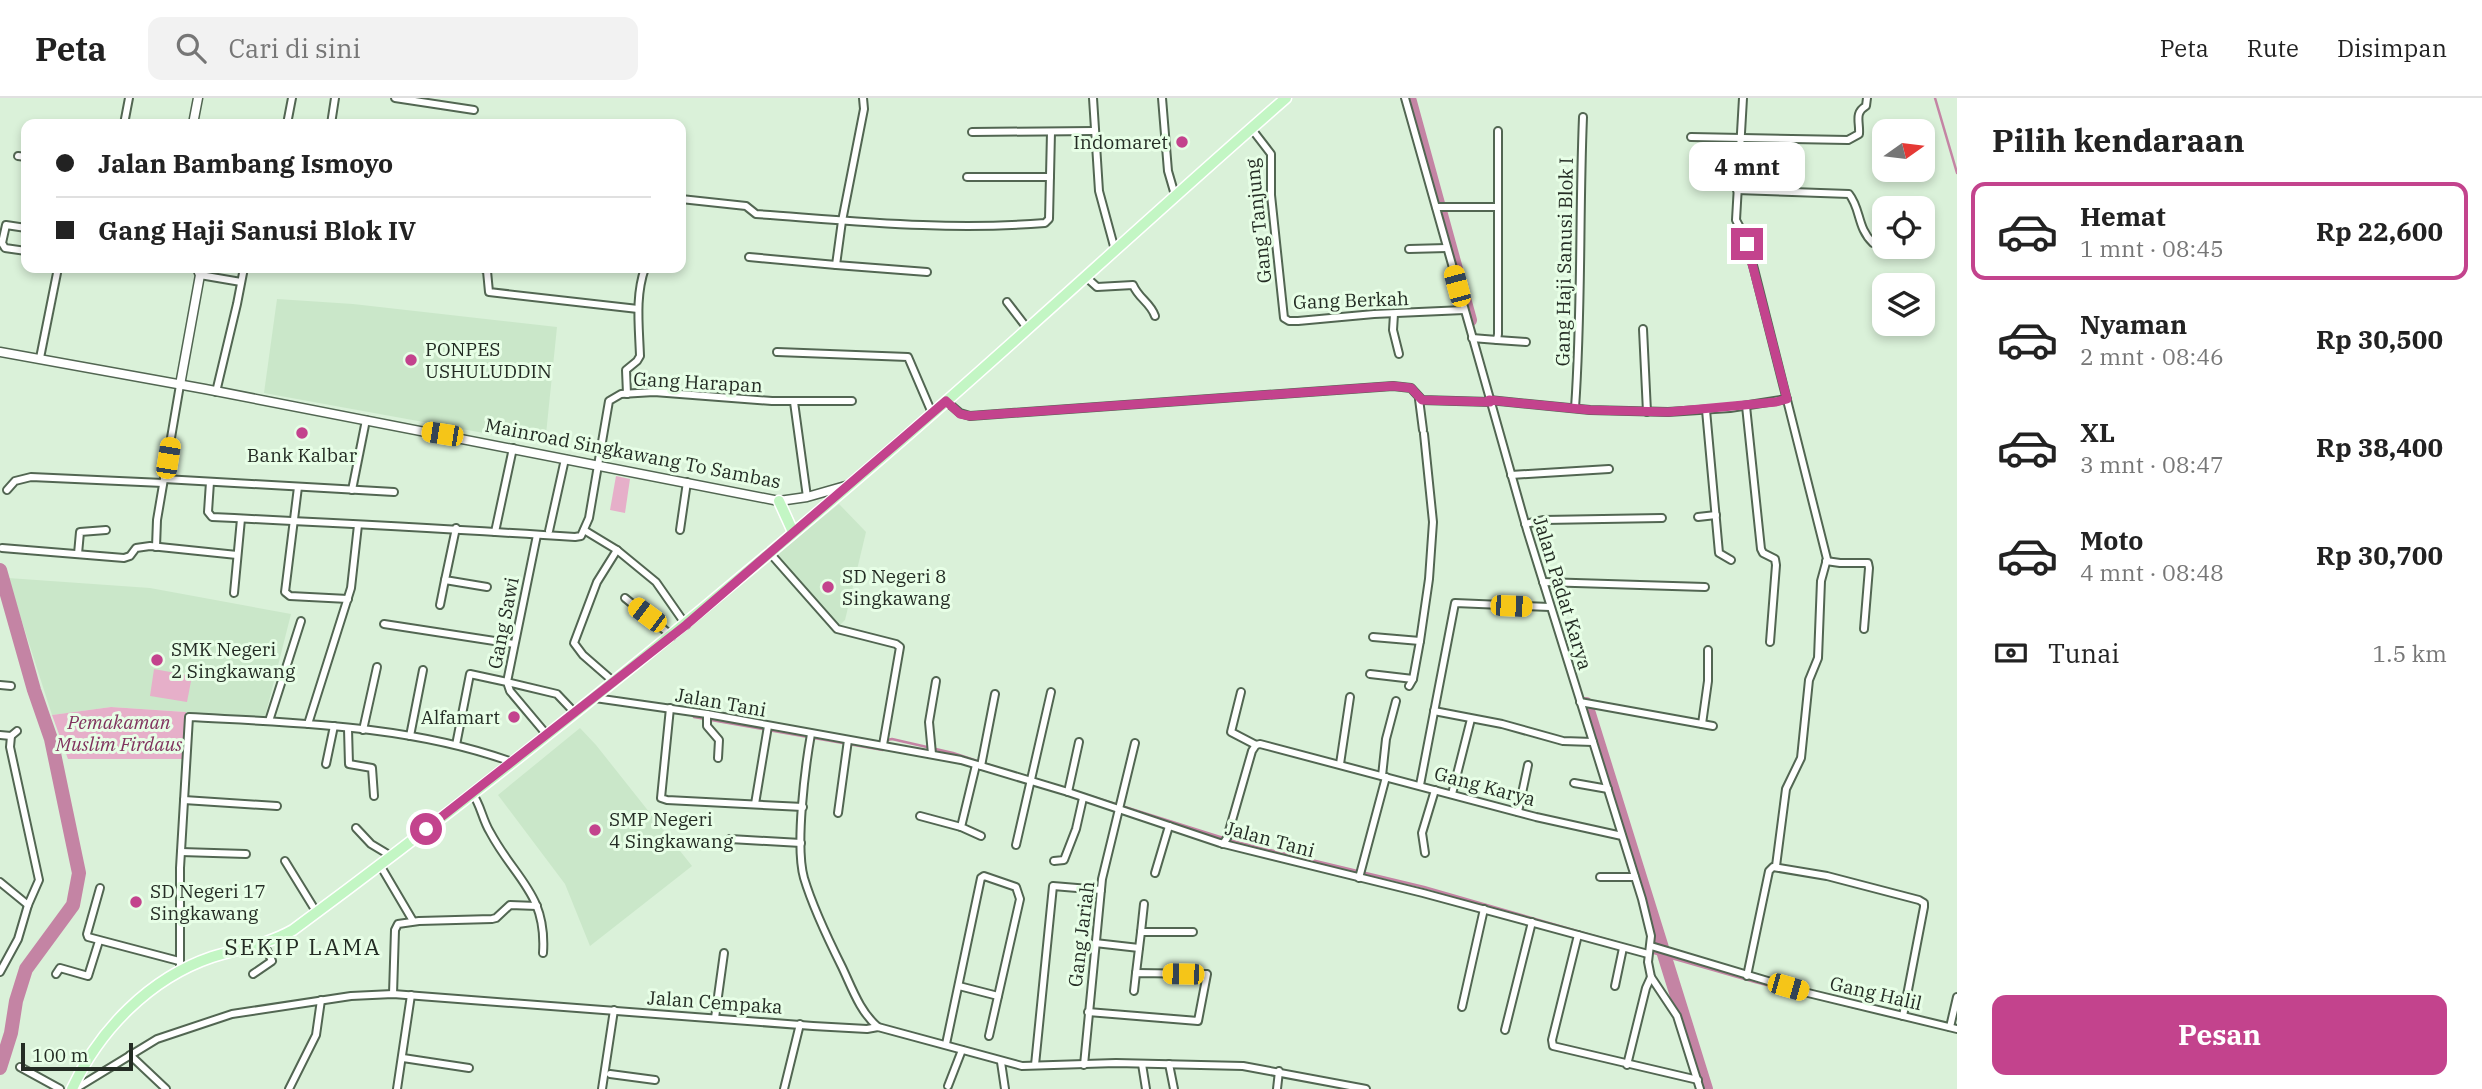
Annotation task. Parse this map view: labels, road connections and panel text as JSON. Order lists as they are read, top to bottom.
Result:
{
  "streets": {
    "main road": ["Mainroad Singkawang To Sambas"],
    "street": [
      "Gang Tanjung",
      "Gang Haji Sanusi Blok I",
      "Gang Berkah",
      "Gang Harapan",
      "Jalan Padat Karya",
      "Gang Sawi",
      "Jalan Tani",
      "Gang Karya",
      "Gang Jariah",
      "Gang Halil",
      "Jalan Cempaka"
    ]
  },
  "crossings": [
    ["Gang Tanjung", "Gang Berkah"],
    ["Gang Tanjung", "Mainroad Singkawang To Sambas"],
    ["Gang Berkah", "Jalan Padat Karya"],
    ["Gang Harapan", "Mainroad Singkawang To Sambas"],
    ["Jalan Padat Karya", "Jalan Tani"],
    ["Jalan Padat Karya", "Gang Karya"],
    ["Jalan Tani", "Gang Jariah"],
    ["Jalan Tani", "Gang Halil"],
    ["Gang Jariah", "Jalan Cempaka"]
  ],
  "districts": ["SEKIP LAMA"],
  "parks": ["Pemakaman Muslim Firdaus"],
  "places": [
    "Indomaret",
    "PONPES USHULUDDIN",
    "Bank Kalbar",
    "SD Negeri 8 Singkawang",
    "SMK Negeri 2 Singkawang",
    "Alfamart",
    "SMP Negeri 4 Singkawang",
    "SD Negeri 17 Singkawang"
  ],
  "scale_bar": "100 m",
  "north": "right",
  "page": {
    "header": "Peta",
    "search": "Cari di sini",
    "nav": ["Peta", "Rute", "Disimpan"],
    "heading": "Pilih kendaraan",
    "banner": ["Jalan Bambang Ismoyo", "Gang Haji Sanusi Blok IV"],
    "bubble": "4 mnt",
    "list": [
      {
        "name": "Hemat",
        "note": "1 mnt · 08:45",
        "value": "Rp 22,600"
      },
      {
        "name": "Nyaman",
        "note": "2 mnt · 08:46",
        "value": "Rp 30,500"
      },
      {
        "name": "XL",
        "note": "3 mnt · 08:47",
        "value": "Rp 38,400"
      },
      {
        "name": "Moto",
        "note": "4 mnt · 08:48",
        "value": "Rp 30,700"
      }
    ],
    "pay": ["Tunai", "1.5 km"],
    "buttons": "Pesan",
    "scale": "100 m"
  }
}
